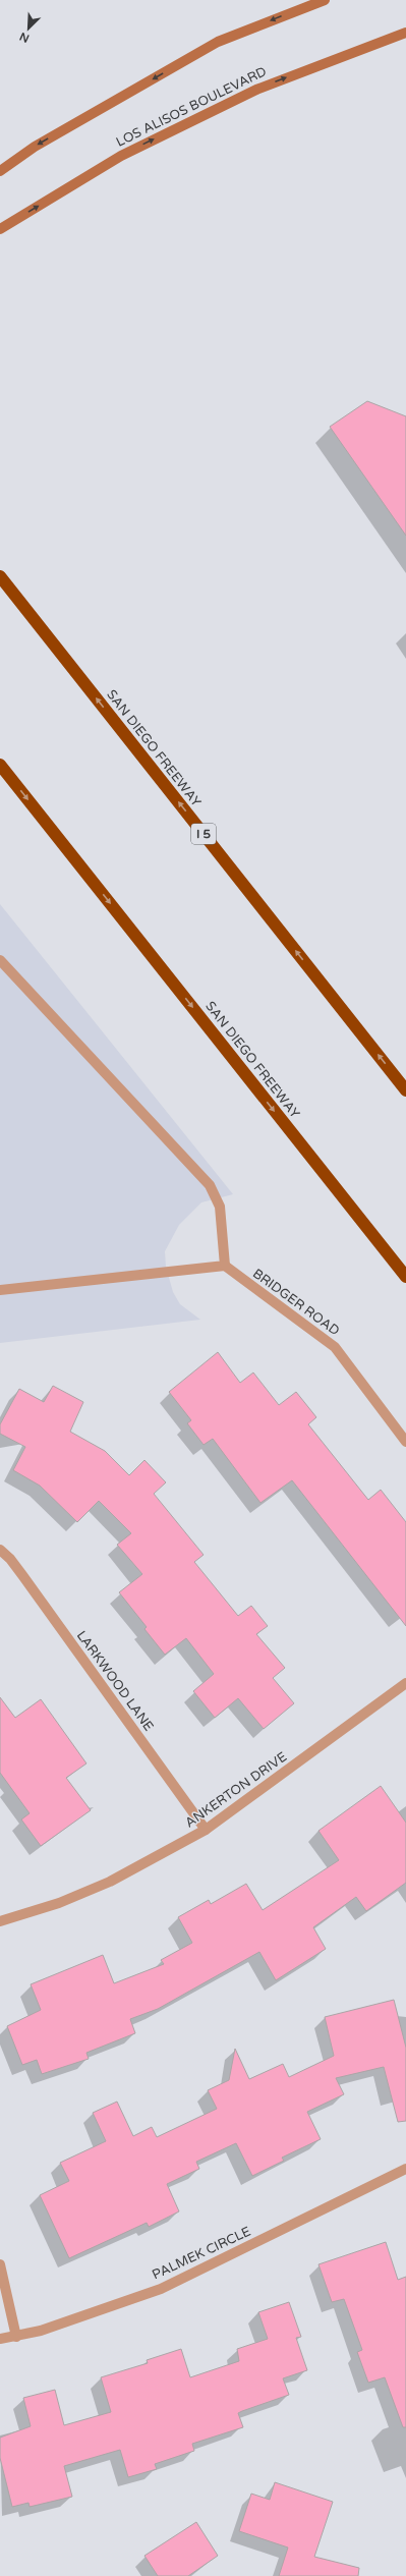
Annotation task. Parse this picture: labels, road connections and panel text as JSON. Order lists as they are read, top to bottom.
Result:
{
  "streets": {
    "highway": ["SAN DIEGO FREEWAY", "I 5"],
    "main road": ["LOS ALISOS BOULEVARD"],
    "street": [
      "BRIDGER ROAD",
      "LARKWOOD LANE",
      "ANKERTON DRIVE",
      "PALMEK CIRCLE"
    ]
  },
  "crossings": [
    ["LARKWOOD LANE", "ANKERTON DRIVE"]
  ],
  "north": "bottom left"
}
